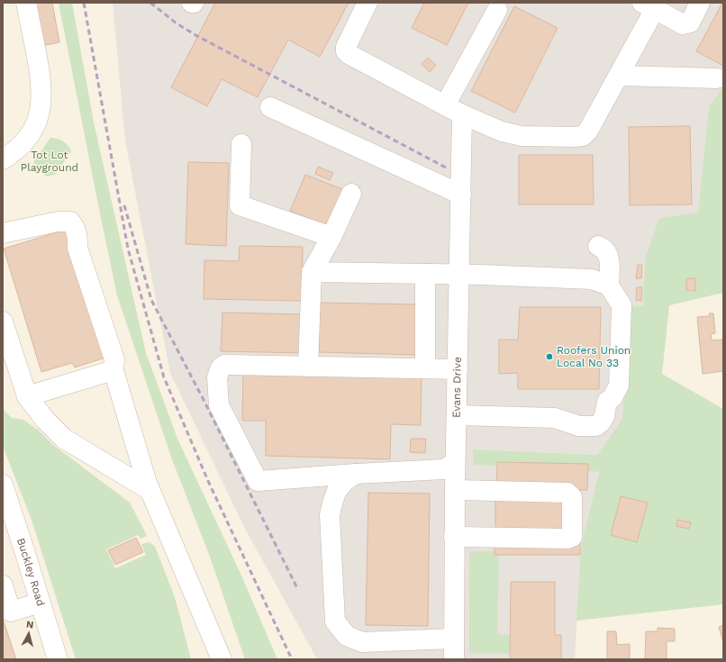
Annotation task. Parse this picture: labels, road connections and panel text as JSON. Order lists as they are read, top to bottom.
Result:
{
  "streets": {
    "street": ["Evans Drive", "Buckley Road"]
  },
  "parks": ["Tot Lot Playground"],
  "places": ["Roofers Union Local No 33"],
  "north": "top"
}
